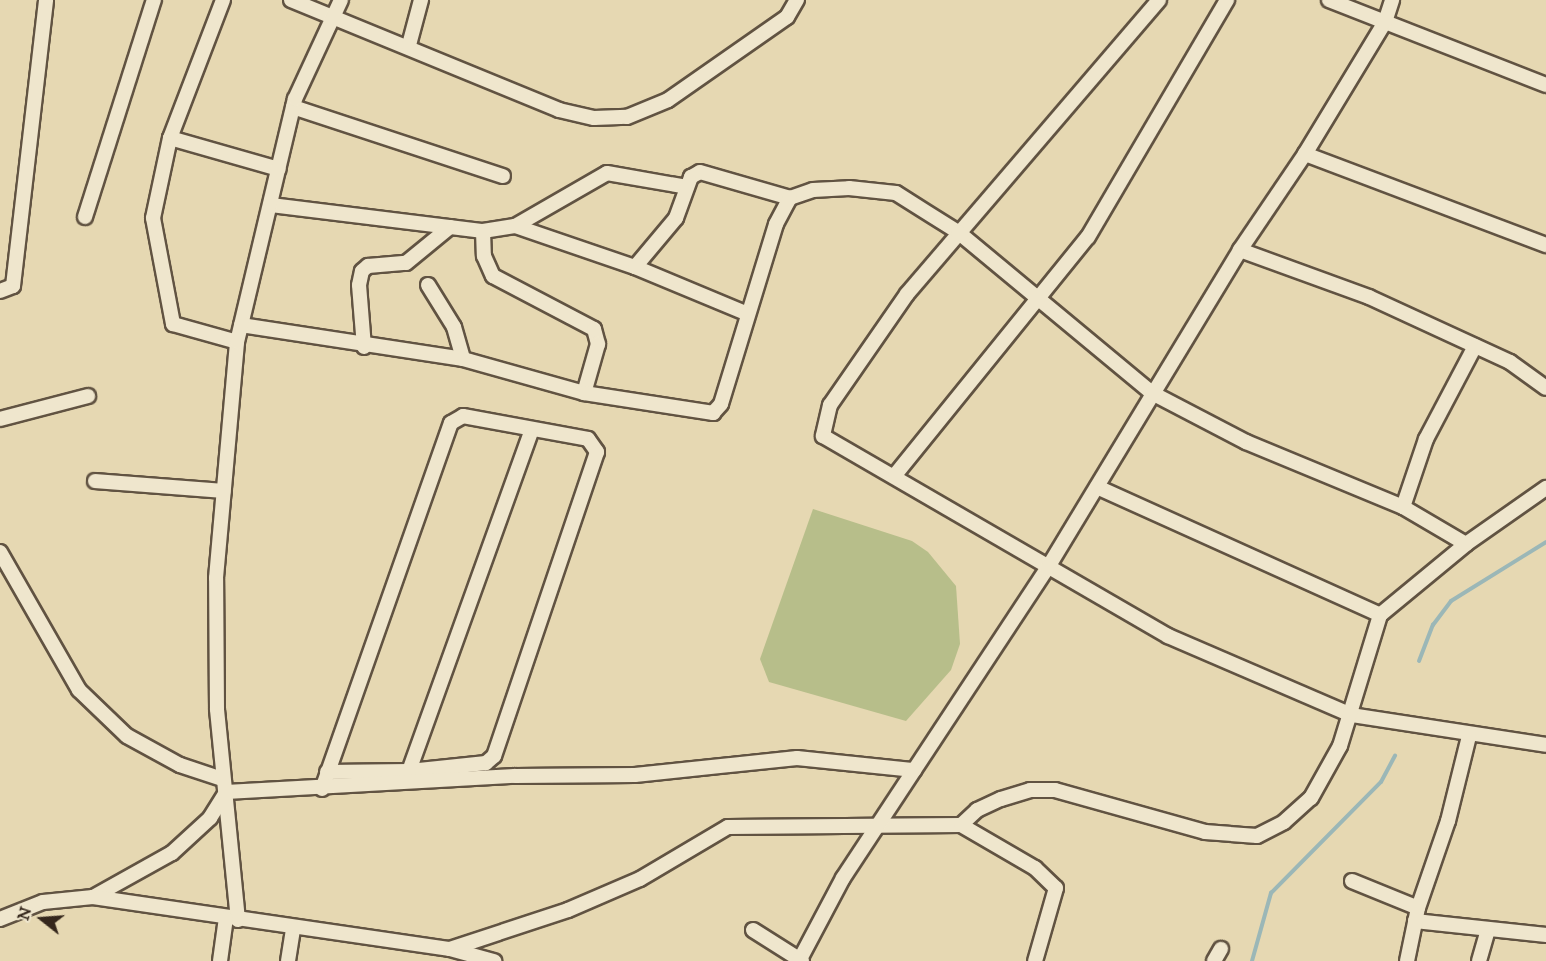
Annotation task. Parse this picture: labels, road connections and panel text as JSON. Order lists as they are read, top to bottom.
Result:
{
  "north": "left"
}
